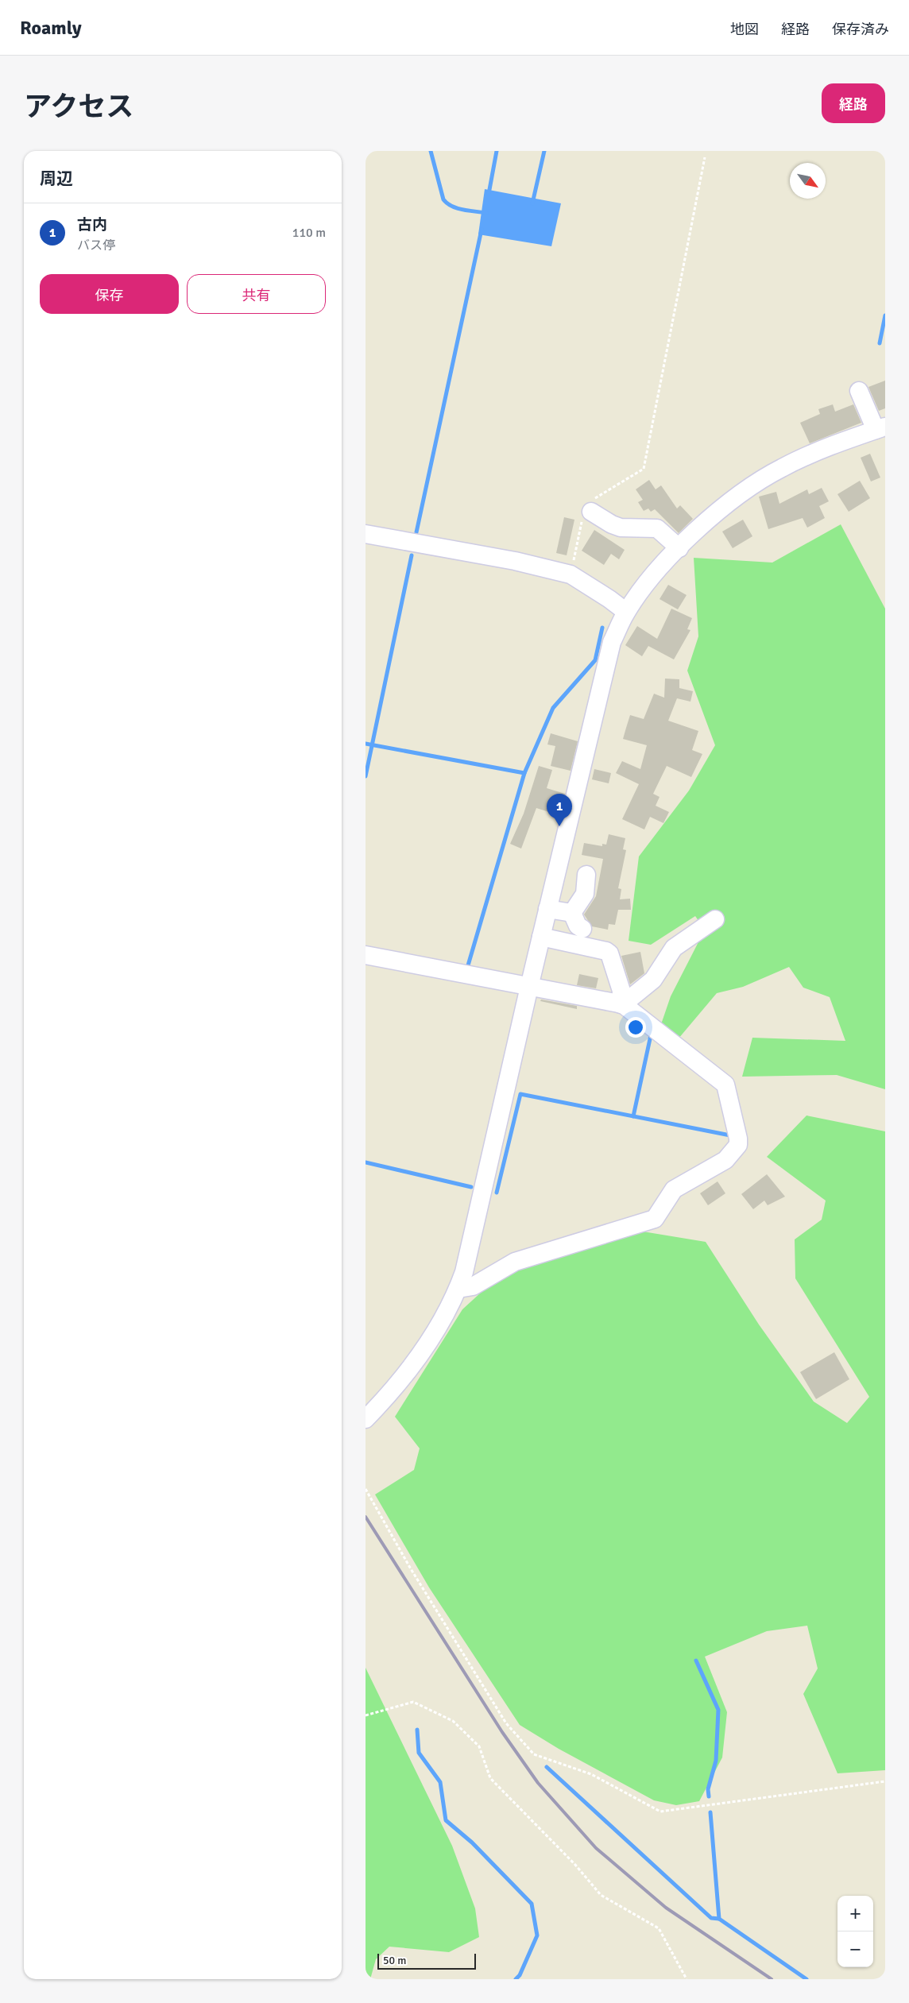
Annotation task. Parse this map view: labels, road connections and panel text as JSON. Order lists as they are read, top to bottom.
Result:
{
  "scale_bar": "50 m",
  "north": "bottom right",
  "page": {
    "header": "Roamly",
    "nav": ["地図", "経路", "保存済み"],
    "title": "アクセス",
    "buttons": [
      "経路",
      ["保存", "共有"]
    ],
    "heading": "周辺",
    "list": [
      {
        "mark": "1",
        "name": "古内",
        "note": "バス停",
        "value": "110 m"
      }
    ],
    "pins": "1",
    "map_buttons": ["+", "−"],
    "scale": "50 m"
  }
}
